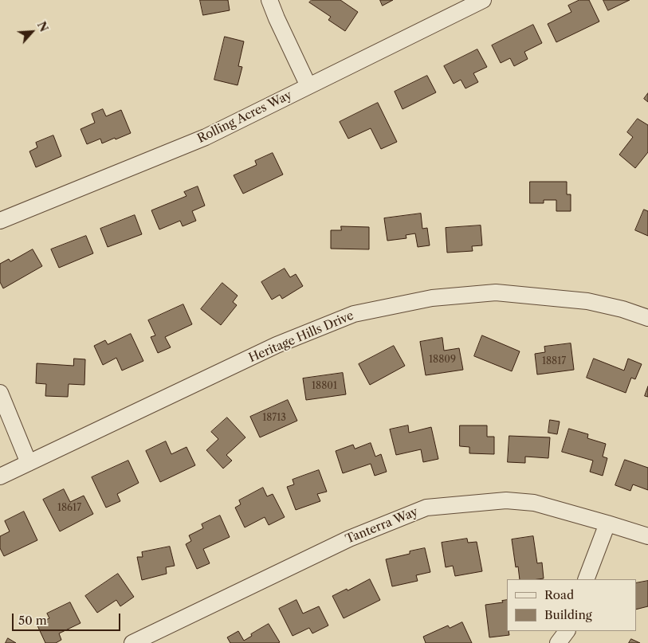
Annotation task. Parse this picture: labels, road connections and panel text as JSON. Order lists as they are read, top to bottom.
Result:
{
  "streets": {
    "street": ["Rolling Acres Way", "Heritage Hills Drive", "Tanterra Way"]
  },
  "house_numbers": [
    "18809",
    "18817",
    "18801",
    "18713",
    "18617"
  ],
  "legend": ["Road", "Building"],
  "scale_bar": "50 m",
  "north": "top right"
}
